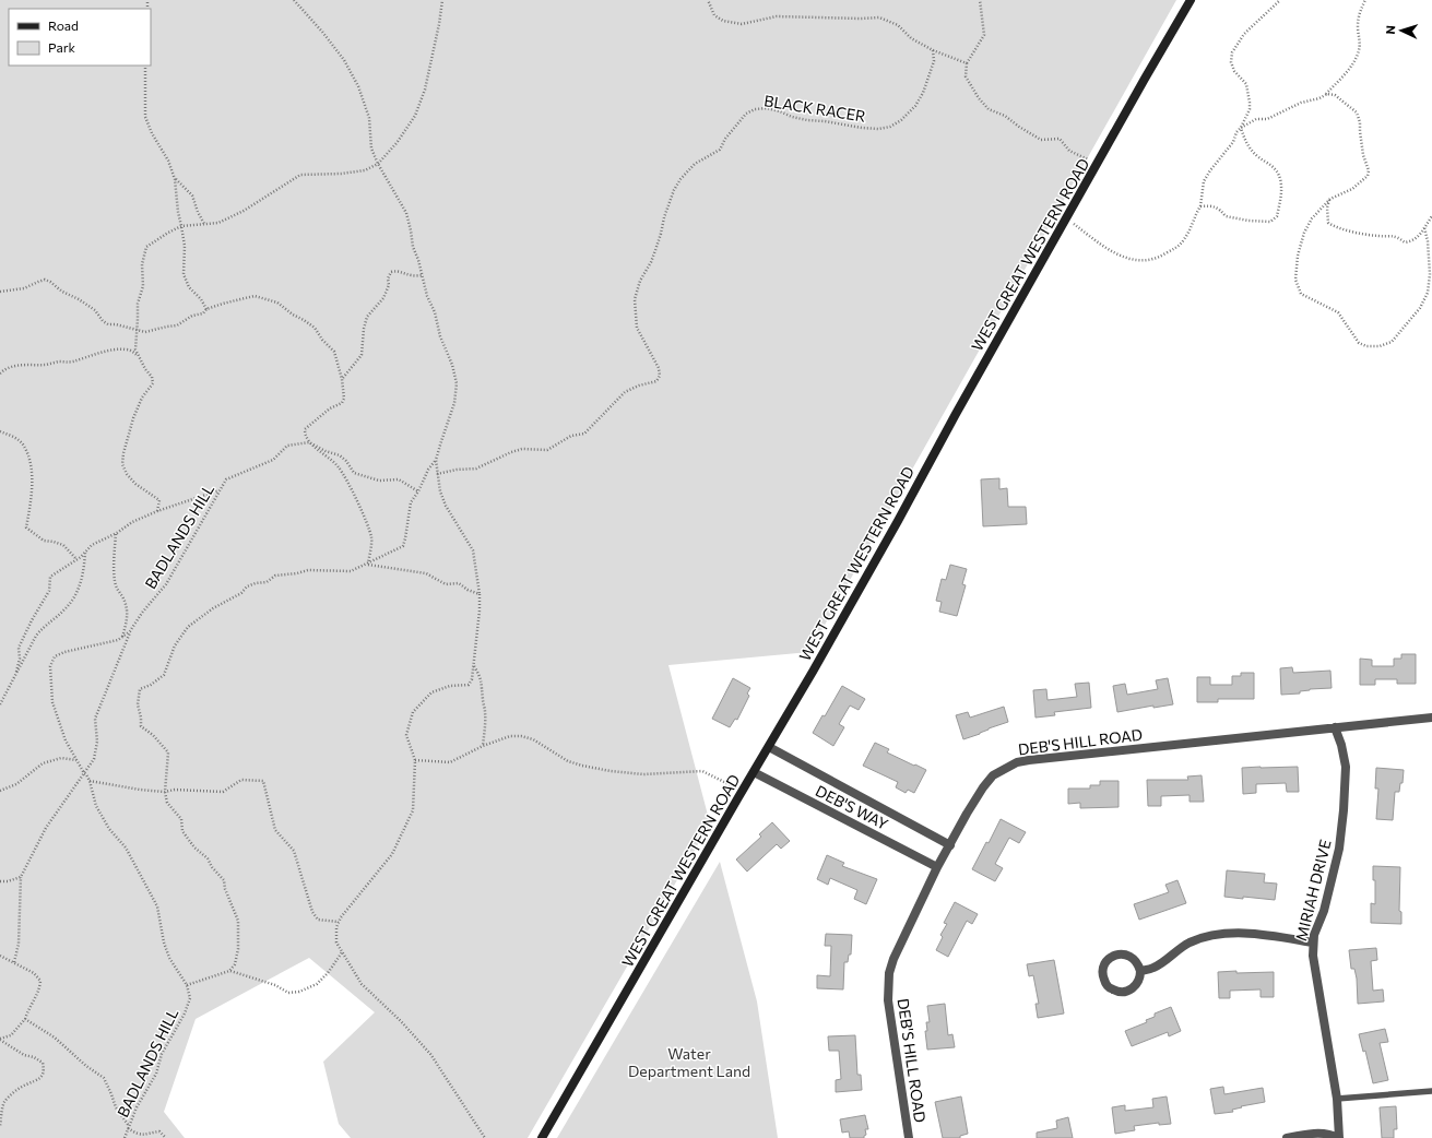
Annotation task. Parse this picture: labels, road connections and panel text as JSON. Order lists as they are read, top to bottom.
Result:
{
  "streets": {
    "street": [
      "WEST GREAT WESTERN ROAD",
      "DEB'S HILL ROAD",
      "DEB'S WAY",
      "MIRIAH DRIVE"
    ],
    "path": ["BLACK RACER", "BADLANDS HILL"]
  },
  "crossings": [
    ["WEST GREAT WESTERN ROAD", "DEB'S WAY"],
    ["DEB'S HILL ROAD", "DEB'S WAY"],
    ["DEB'S HILL ROAD", "MIRIAH DRIVE"]
  ],
  "parks": ["Water Department Land"],
  "legend": ["Road", "Park"],
  "north": "left"
}
